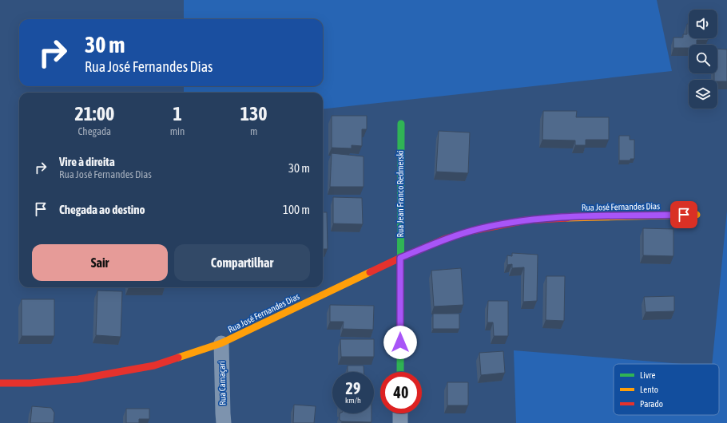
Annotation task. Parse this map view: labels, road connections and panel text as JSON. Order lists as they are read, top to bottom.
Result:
{
  "streets": {
    "street": ["Rua Jean Franco Redmerski", "Rua José Fernandes Dias", "Rua Camaçari"]
  },
  "crossings": [
    ["Rua Jean Franco Redmerski", "Rua José Fernandes Dias"],
    ["Rua José Fernandes Dias", "Rua Camaçari"]
  ],
  "legend": ["Livre", "Lento", "Parado"],
  "page": {
    "turn": ["30 m", "Rua José Fernandes Dias"],
    "eta": [
      "21:00",
      "Chegada",
      "1",
      "min",
      "130",
      "m"
    ],
    "list": [
      {
        "name": "Vire à direita",
        "note": "Rua José Fernandes Dias",
        "value": "30 m"
      },
      {
        "name": "Chegada ao destino",
        "value": "100 m"
      }
    ],
    "buttons": ["Sair", "Compartilhar"],
    "speed": "29 km/h",
    "limit": "40"
  }
}
